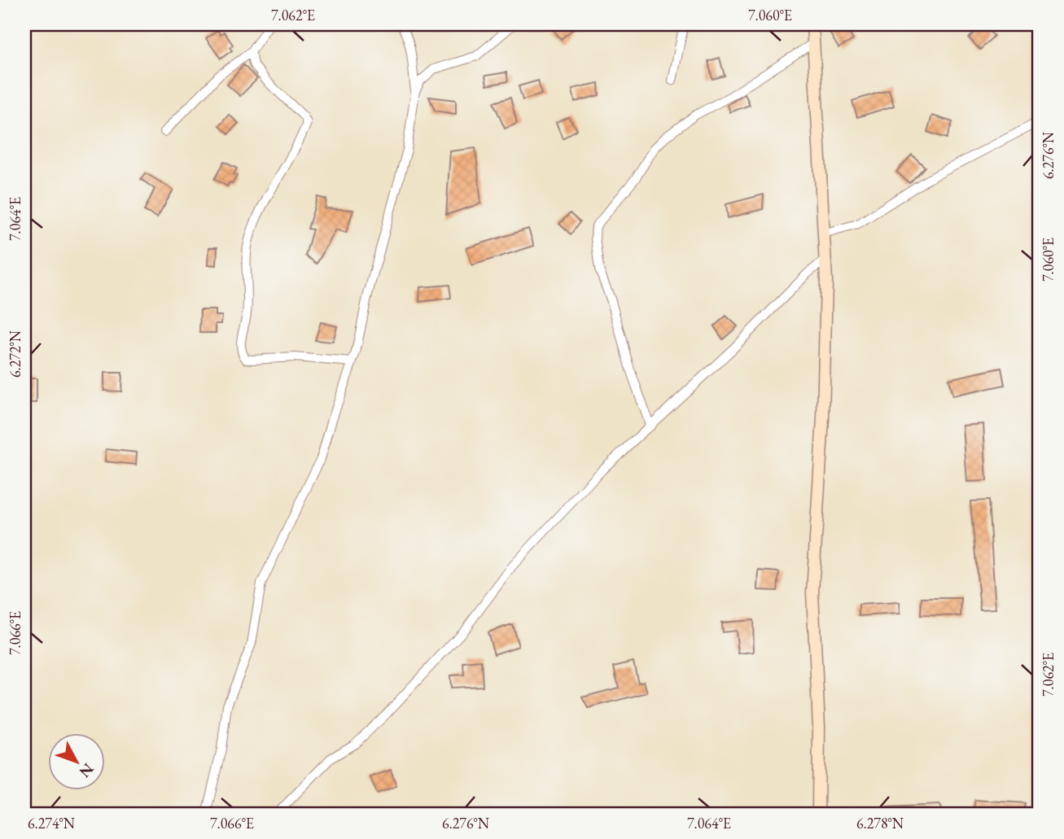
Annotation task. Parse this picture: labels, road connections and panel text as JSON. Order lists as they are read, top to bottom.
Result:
{
  "north": "bottom right",
  "coordinates": [
    "7.062°E",
    "7.060°E",
    "6.276°N",
    "7.064°E",
    "6.272°N",
    "7.066°E",
    "6.274°N",
    "6.278°N"
  ]
}
